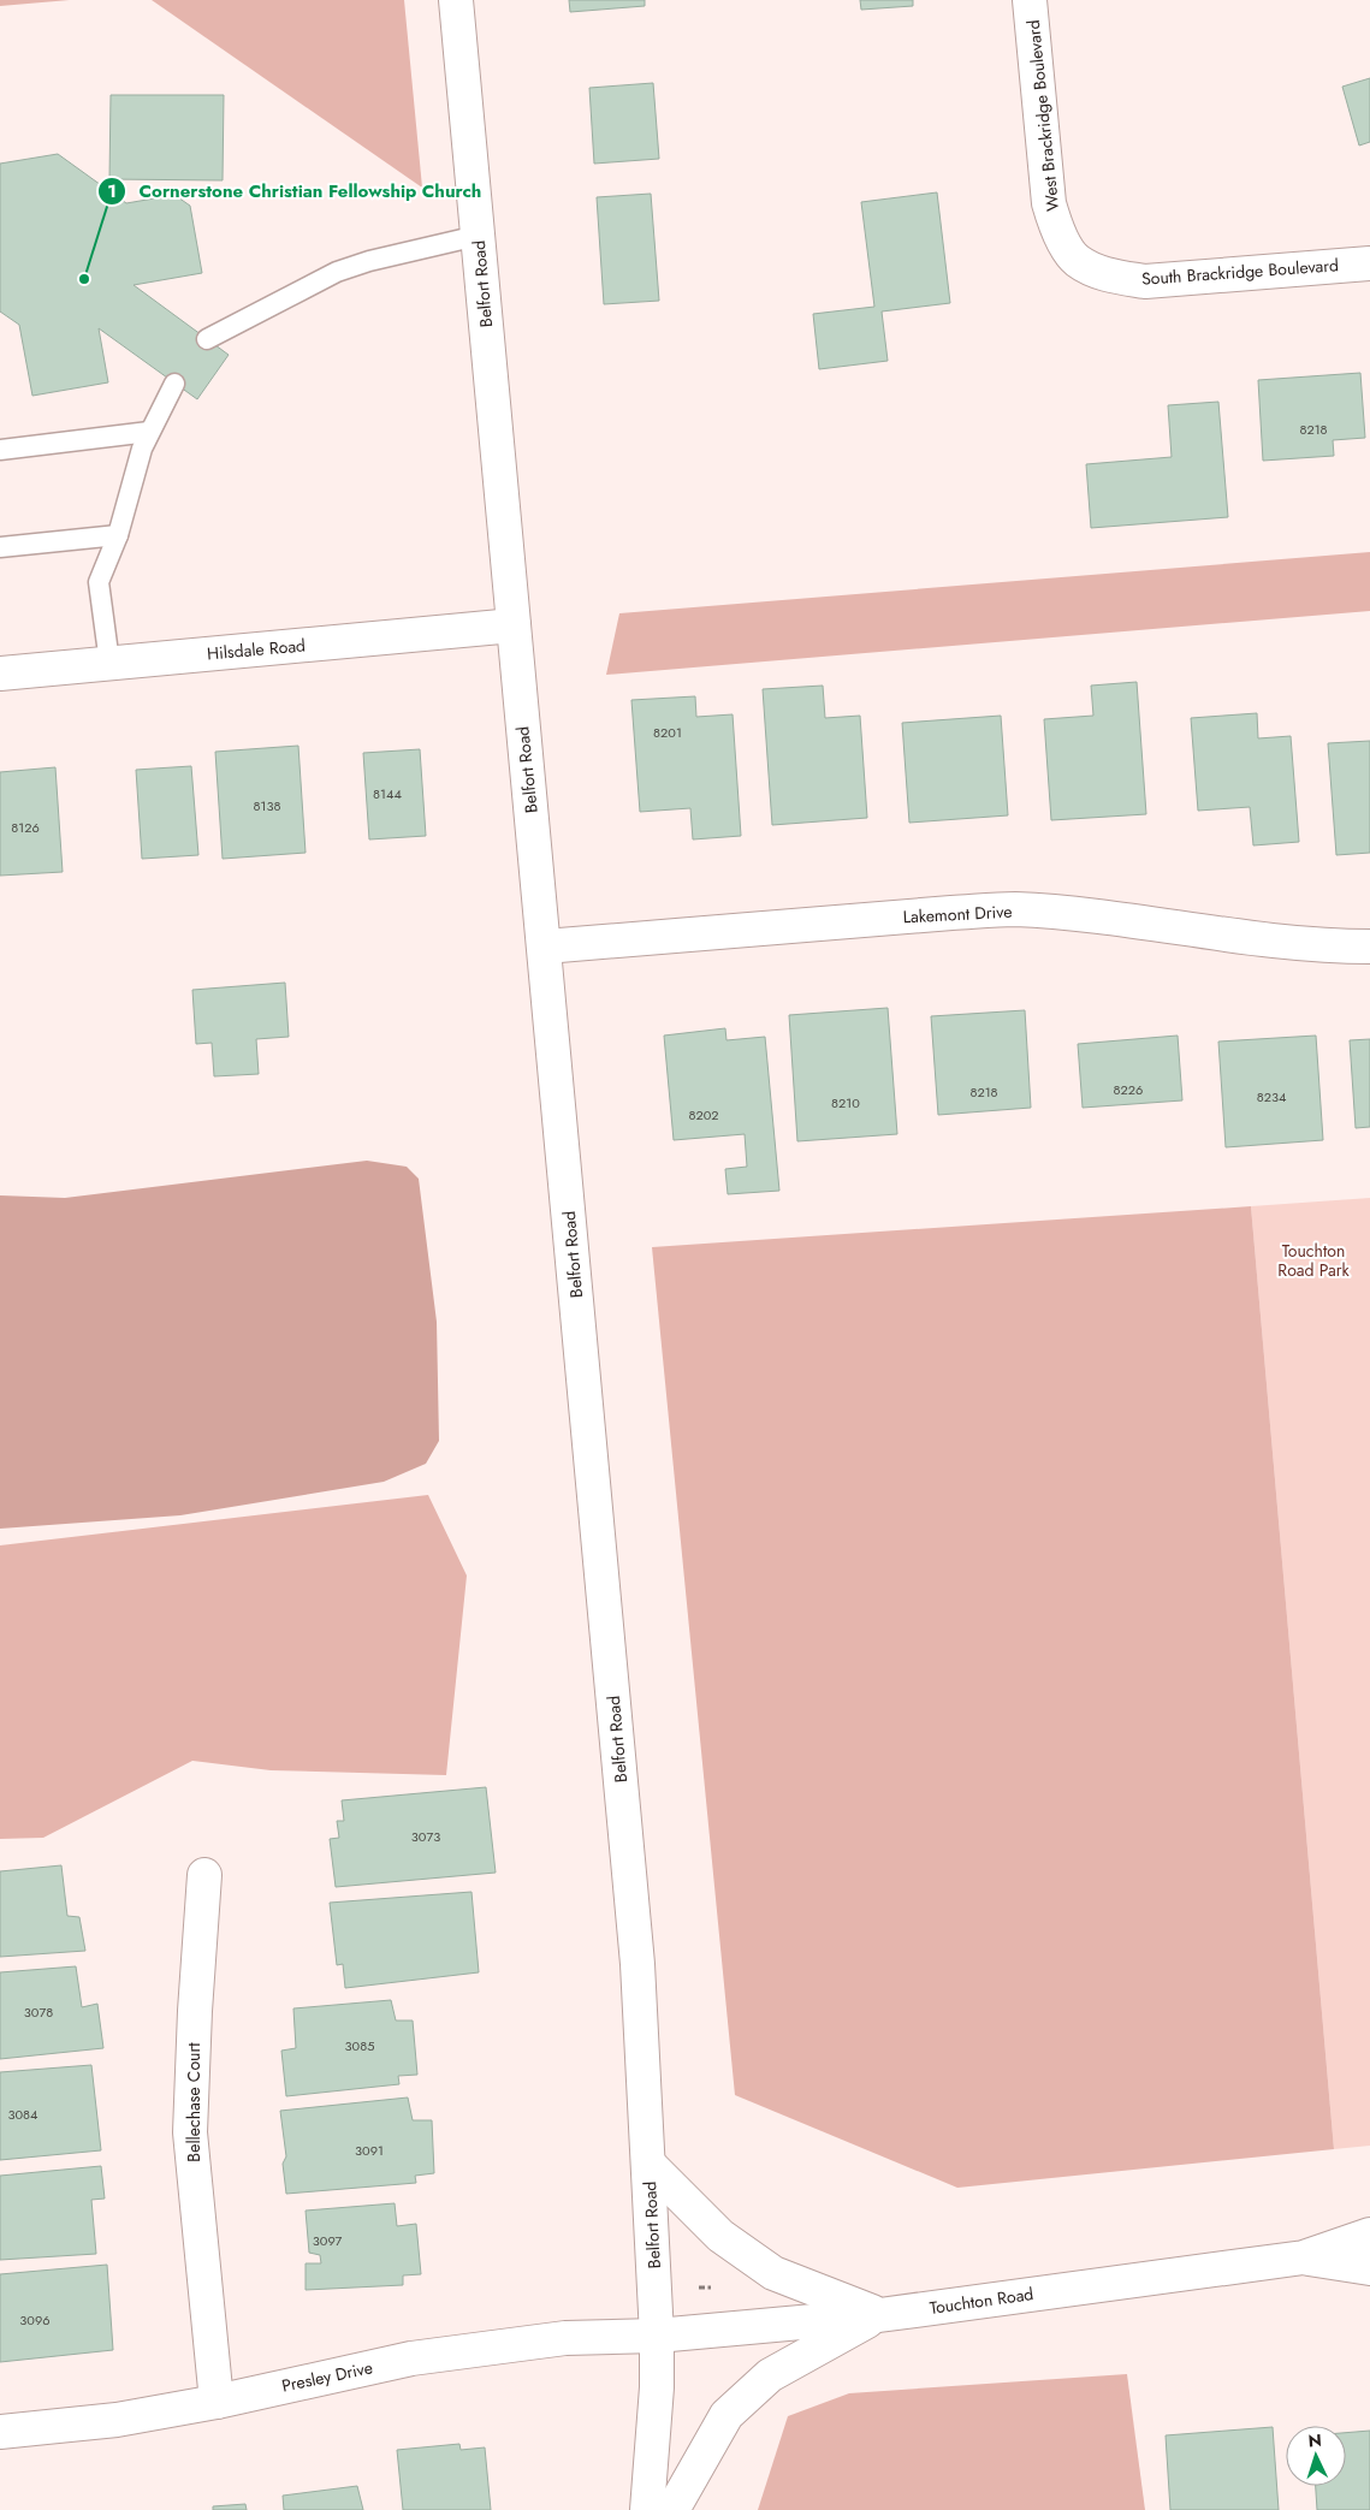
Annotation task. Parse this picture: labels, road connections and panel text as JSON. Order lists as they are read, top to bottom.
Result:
{
  "streets": {
    "street": [
      "West Brackridge Boulevard",
      "South Brackridge Boulevard",
      "Belfort Road",
      "Hilsdale Road",
      "Lakemont Drive",
      "Bellechase Court",
      "Touchton Road",
      "Presley Drive"
    ]
  },
  "crossings": [
    ["West Brackridge Boulevard", "South Brackridge Boulevard"],
    ["Belfort Road", "Hilsdale Road"],
    ["Belfort Road", "Lakemont Drive"],
    ["Belfort Road", "Touchton Road"],
    ["Belfort Road", "Presley Drive"],
    ["Bellechase Court", "Presley Drive"],
    ["Touchton Road", "Presley Drive"]
  ],
  "parks": ["Touchton Road Park"],
  "places": ["Cornerstone Christian Fellowship Church"],
  "house_numbers": [
    "8218",
    "8201",
    "8144",
    "8138",
    "8126",
    "8226",
    "8218",
    "8234",
    "8210",
    "8202",
    "3073",
    "3078",
    "3085",
    "3084",
    "3091",
    "3097",
    "3096"
  ],
  "north": "top"
}
